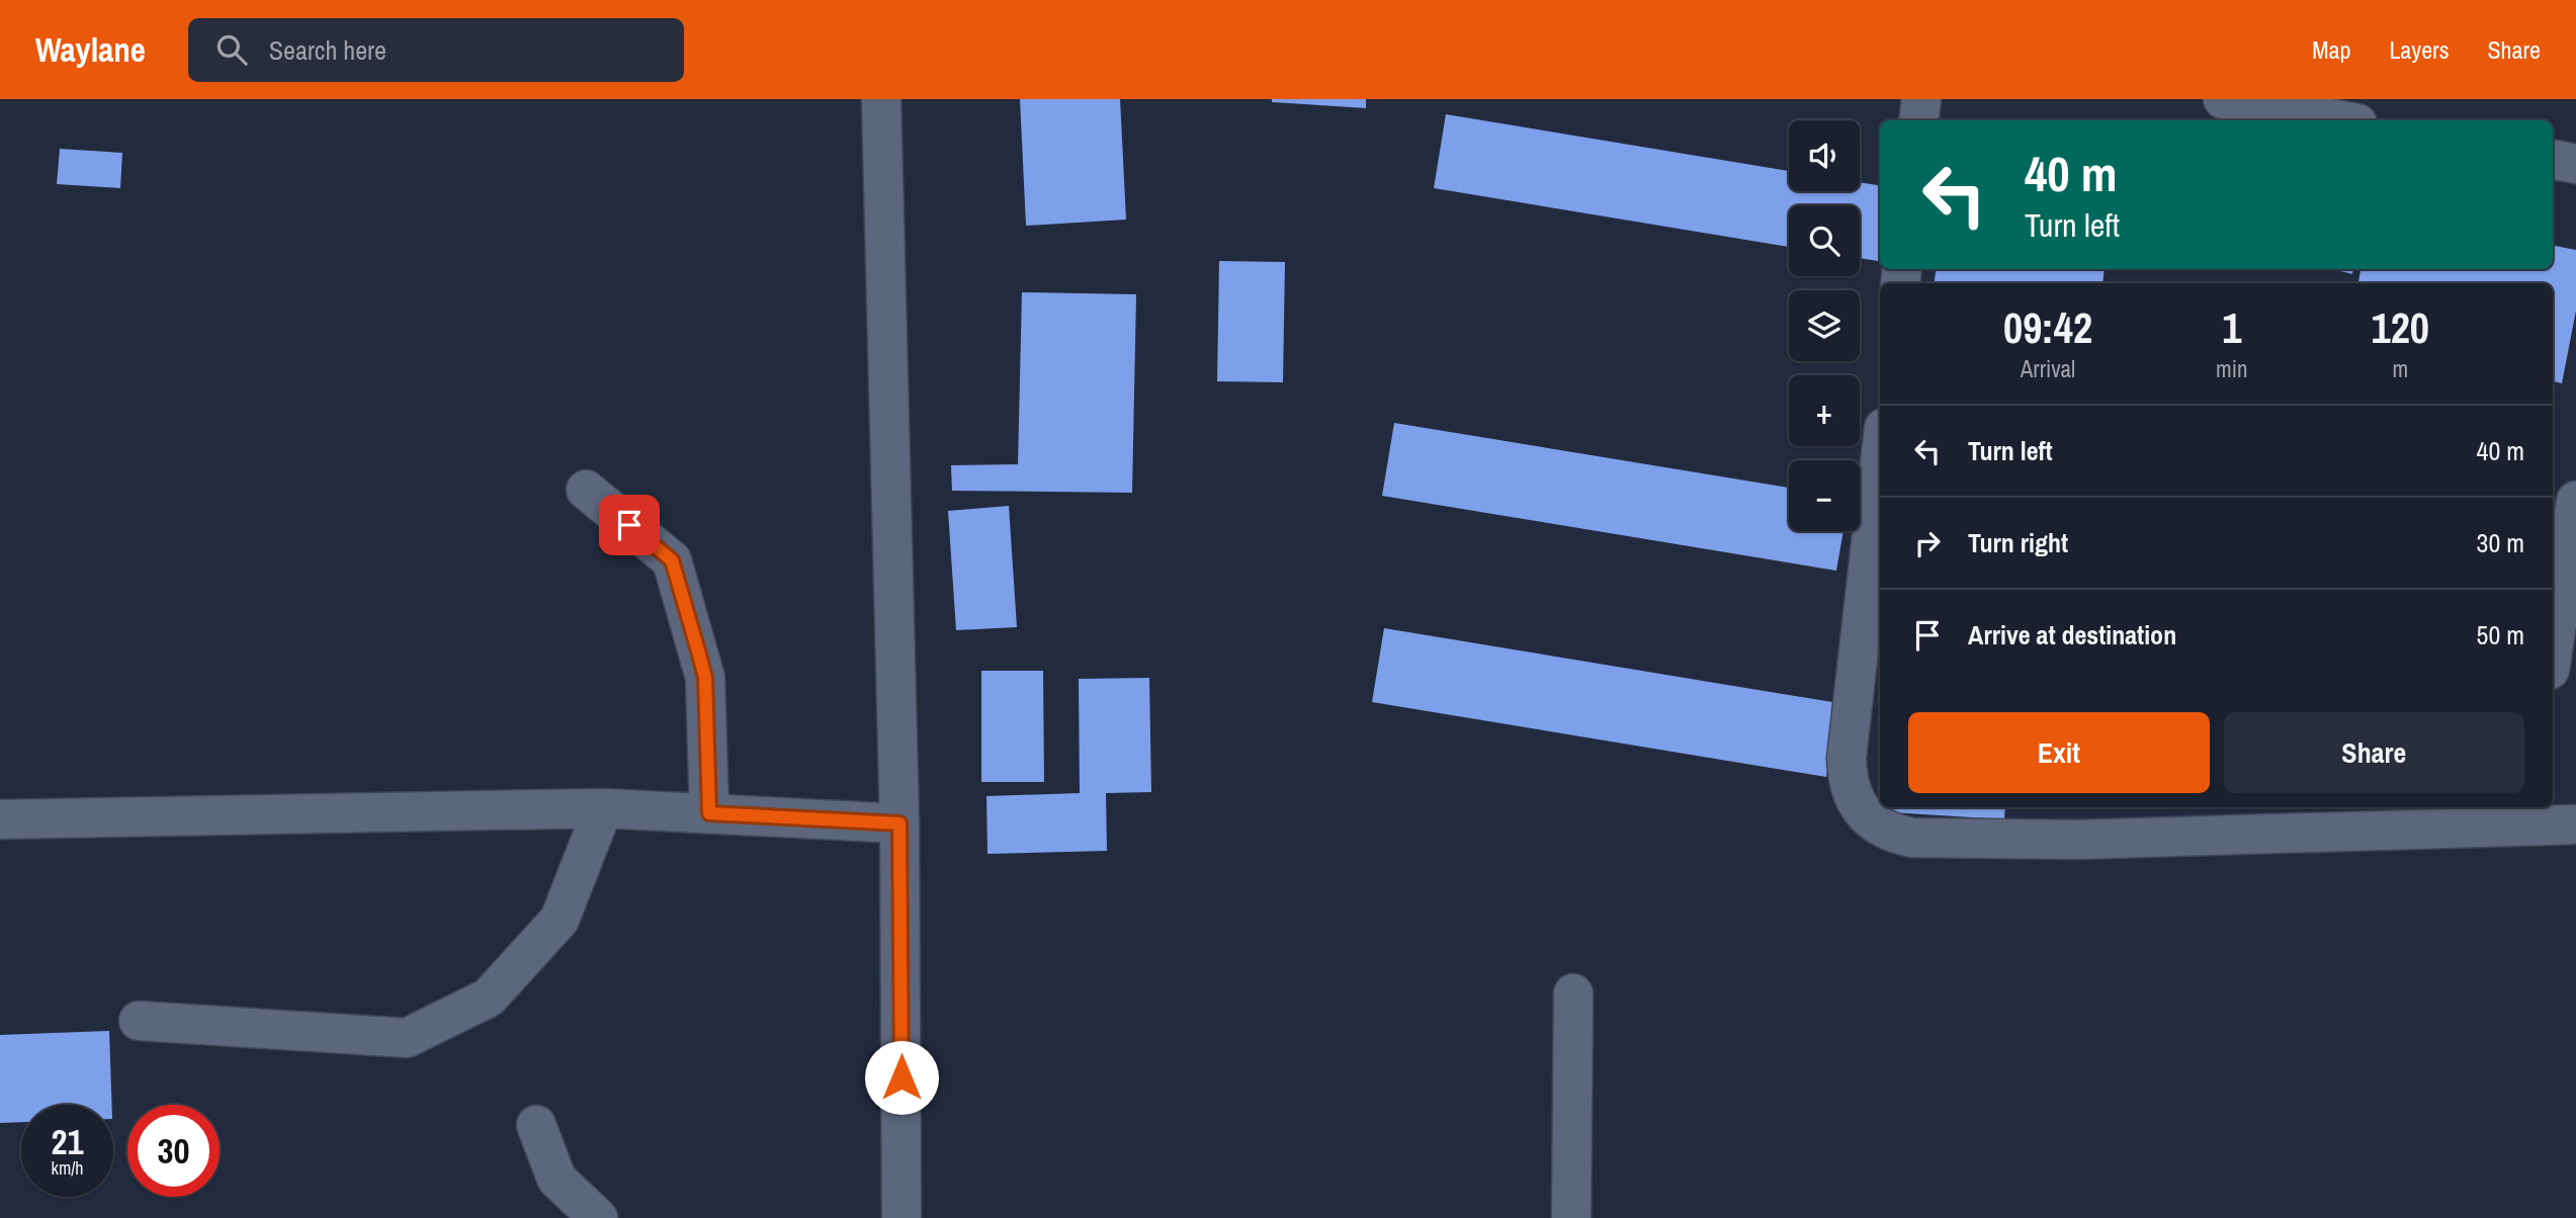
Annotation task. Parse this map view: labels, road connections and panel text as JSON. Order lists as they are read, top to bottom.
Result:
{
  "page": {
    "header": "Waylane",
    "search": "Search here",
    "nav": ["Map", "Layers", "Share"],
    "map_buttons": ["+", "−"],
    "turn": ["40 m", "Turn left"],
    "eta": [
      "09:42",
      "Arrival",
      "1",
      "min",
      "120",
      "m"
    ],
    "list": [
      {
        "name": "Turn left",
        "value": "40 m"
      },
      {
        "name": "Turn right",
        "value": "30 m"
      },
      {
        "name": "Arrive at destination",
        "value": "50 m"
      }
    ],
    "buttons": ["Exit", "Share"],
    "speed": "21 km/h",
    "limit": "30"
  }
}
